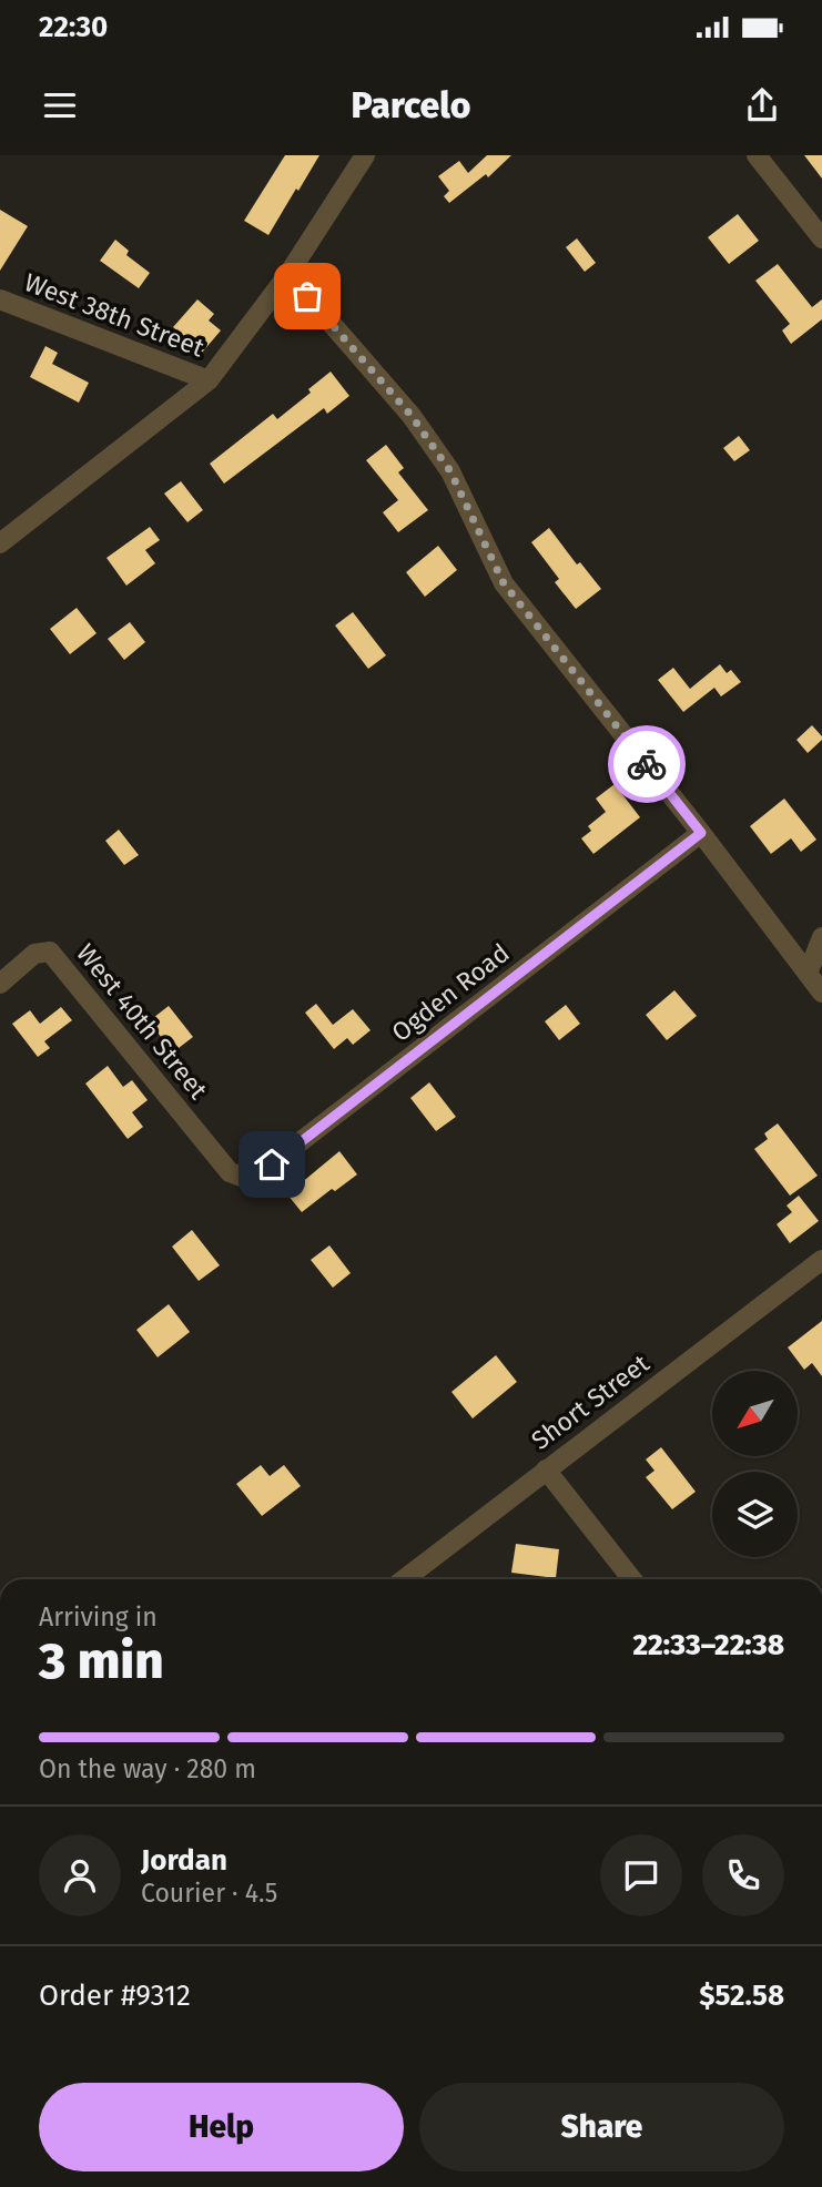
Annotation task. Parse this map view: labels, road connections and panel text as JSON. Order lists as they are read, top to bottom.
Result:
{
  "streets": {
    "street": [
      "West 38th Street",
      "Ogden Road",
      "West 40th Street",
      "Short Street"
    ]
  },
  "crossings": [
    ["Ogden Road", "West 40th Street"]
  ],
  "north": "bottom left",
  "page": {
    "status": "22:30",
    "header": "Parcelo",
    "heading": ["3 min", "Arriving in", "22:33–22:38"],
    "panel": [
      "Jordan",
      "Courier · 4.5",
      "Order #9312",
      "$52.58"
    ],
    "bar": "On the way · 280 m",
    "buttons": ["Help", "Share"]
  }
}
